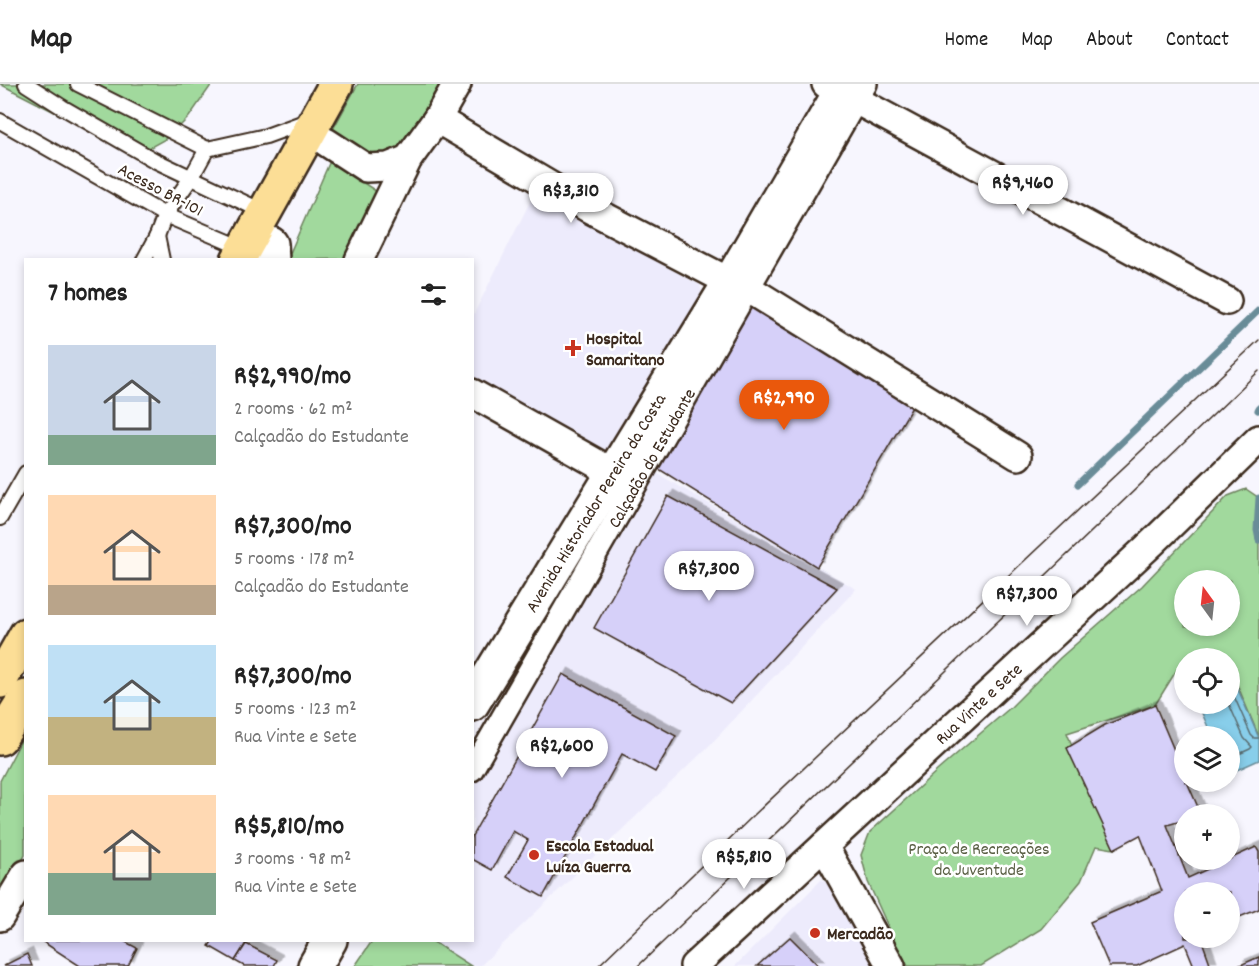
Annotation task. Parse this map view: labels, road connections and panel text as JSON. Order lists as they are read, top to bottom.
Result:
{
  "streets": {
    "street": ["Calçadão do Estudante", "Avenida Historiador Pereira da Costa", "Rua Vinte e Sete"],
    "lane": ["Acesso BR-101"]
  },
  "crossings": [
    ["Calçadão do Estudante", "Avenida Historiador Pereira da Costa"]
  ],
  "parks": ["Praça de Recreações da Juventude"],
  "places": {
    "health": ["Hospital Samaritano"],
    "other": ["Escola Estadual Luíza Guerra", "Mercadão"]
  },
  "north": "top",
  "page": {
    "header": "Map",
    "nav": [
      "Home",
      "Map",
      "About",
      "Contact"
    ],
    "price": [
      "R$9,460",
      "R$3,310",
      "R$2,990",
      "R$7,300",
      "R$7,300",
      "R$2,600",
      "R$5,810"
    ],
    "heading": "7 homes",
    "list": [
      {
        "name": "R$2,990/mo",
        "note": "2 rooms · 62 m² · Calçadão do Estudante"
      },
      {
        "name": "R$7,300/mo",
        "note": "5 rooms · 178 m² · Calçadão do Estudante"
      },
      {
        "name": "R$7,300/mo",
        "note": "5 rooms · 123 m² · Rua Vinte e Sete"
      },
      {
        "name": "R$5,810/mo",
        "note": "3 rooms · 98 m² · Rua Vinte e Sete"
      }
    ],
    "map_buttons": ["+", "−"]
  }
}
